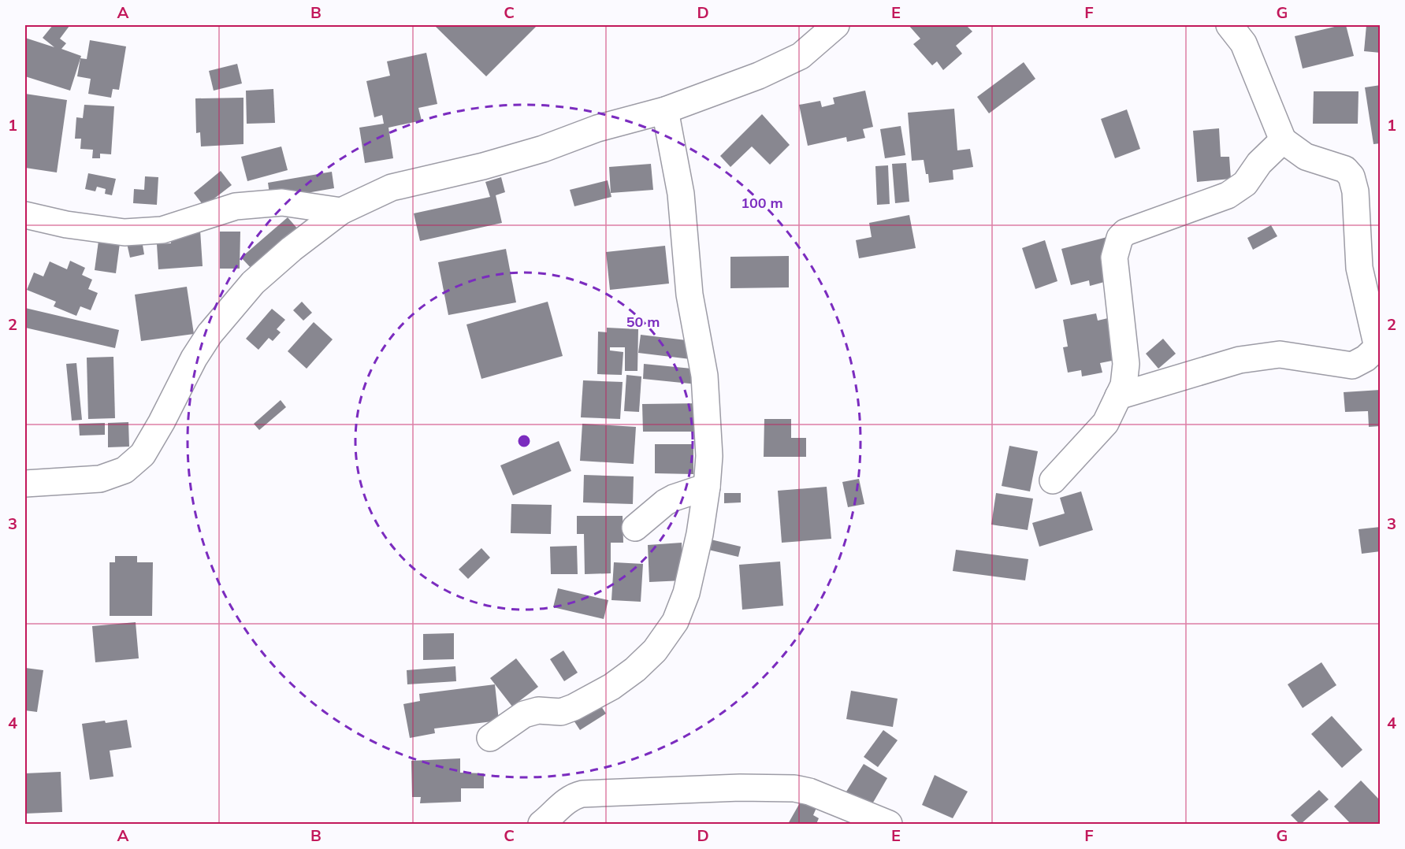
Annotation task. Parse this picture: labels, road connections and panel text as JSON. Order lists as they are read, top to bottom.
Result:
{
  "grid": {
    "columns": [
      "A",
      "B",
      "C",
      "D",
      "E",
      "F",
      "G"
    ],
    "rows": [
      "1",
      "2",
      "3",
      "4"
    ]
  },
  "rings": ["100 m", "50 m"]
}
